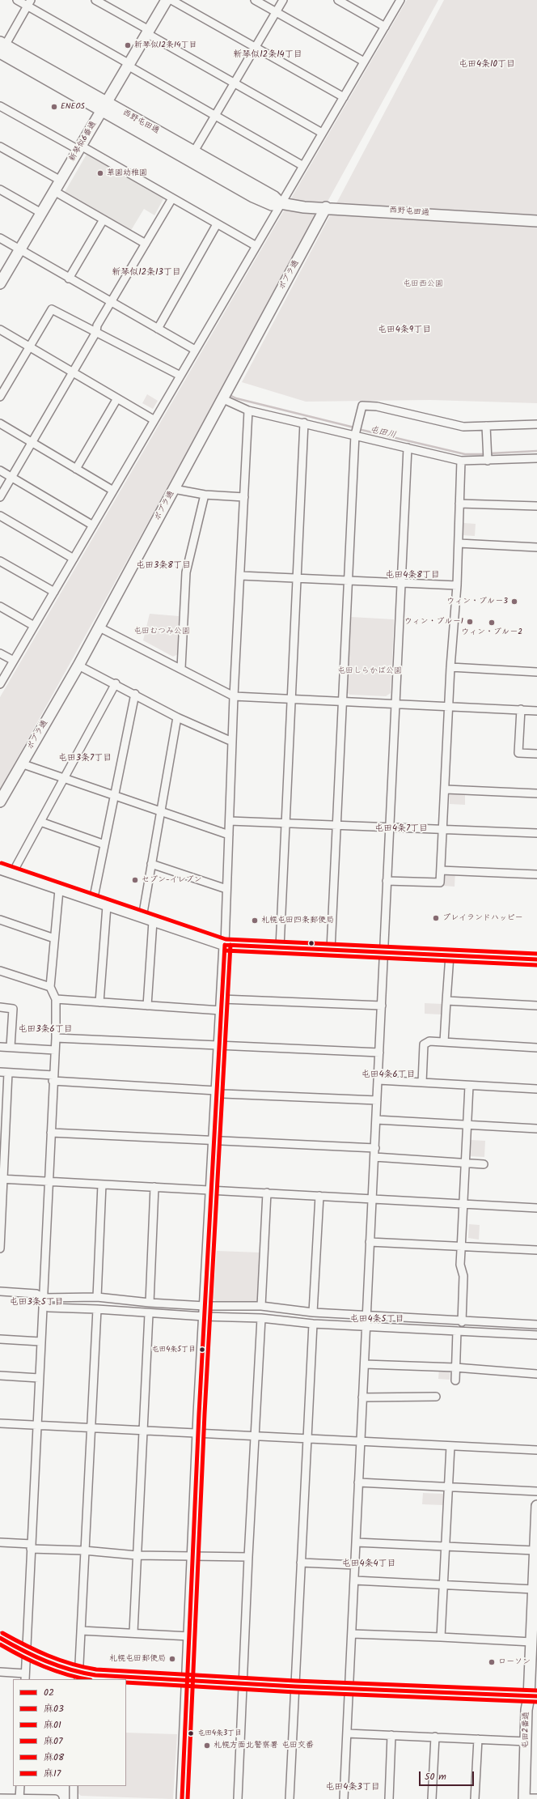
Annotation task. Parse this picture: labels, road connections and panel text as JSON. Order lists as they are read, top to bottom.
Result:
{
  "streets": {
    "street": [
      "西野屯田通",
      "新琴似6番通",
      "ポプラ通",
      "屯田2番通"
    ]
  },
  "crossings": [
    ["西野屯田通", "新琴似6番通"],
    ["西野屯田通", "ポプラ通"]
  ],
  "districts": [
    "新琴似12条14丁目",
    "屯田4条10丁目",
    "新琴似12条13丁目",
    "屯田4条9丁目",
    "屯田3条8丁目",
    "屯田4条8丁目",
    "屯田3条7丁目",
    "屯田4条7丁目",
    "屯田3条6丁目",
    "屯田4条6丁目",
    "屯田3条5丁目",
    "屯田4条5丁目",
    "屯田4条4丁目",
    "屯田4条3丁目"
  ],
  "water": ["屯田川"],
  "parks": ["屯田西公園", "屯田むつみ公園", "屯田しらかば公園"],
  "places": [
    "新琴似12条14丁目",
    "ENEOS",
    "華園幼稚園",
    "ウィン・ブルー3",
    "ウィン・ブルー1",
    "ウィン・ブルー2",
    "セブン-イレブン",
    "プレイランドハッピー",
    "札幌屯田四条郵便局",
    "屯田4条5丁目",
    "札幌屯田郵便局",
    "ローソン",
    "屯田4条3丁目",
    "札幌方面北警察署 屯田交番"
  ],
  "lines": [
    "transit line 麻01",
    "transit line 02",
    "transit line 麻03",
    "transit line 麻17",
    "transit line 麻07",
    "transit line 麻08"
  ],
  "legend": [
    "02",
    "麻03",
    "麻01",
    "麻07",
    "麻08",
    "麻17"
  ],
  "scale_bar": "50 m"
}
